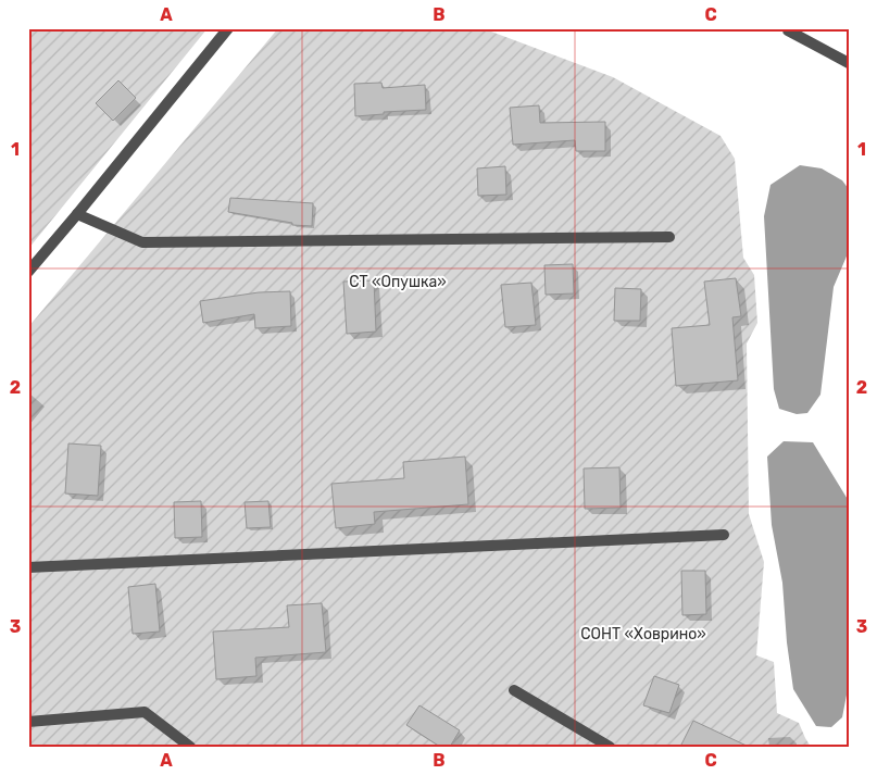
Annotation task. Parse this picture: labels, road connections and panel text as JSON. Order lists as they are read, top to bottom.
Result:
{
  "parks": ["СТ «Опушка»", "СОНТ «Ховрино»"],
  "grid": {
    "columns": ["A", "B", "C"],
    "rows": ["1", "2", "3"]
  }
}
